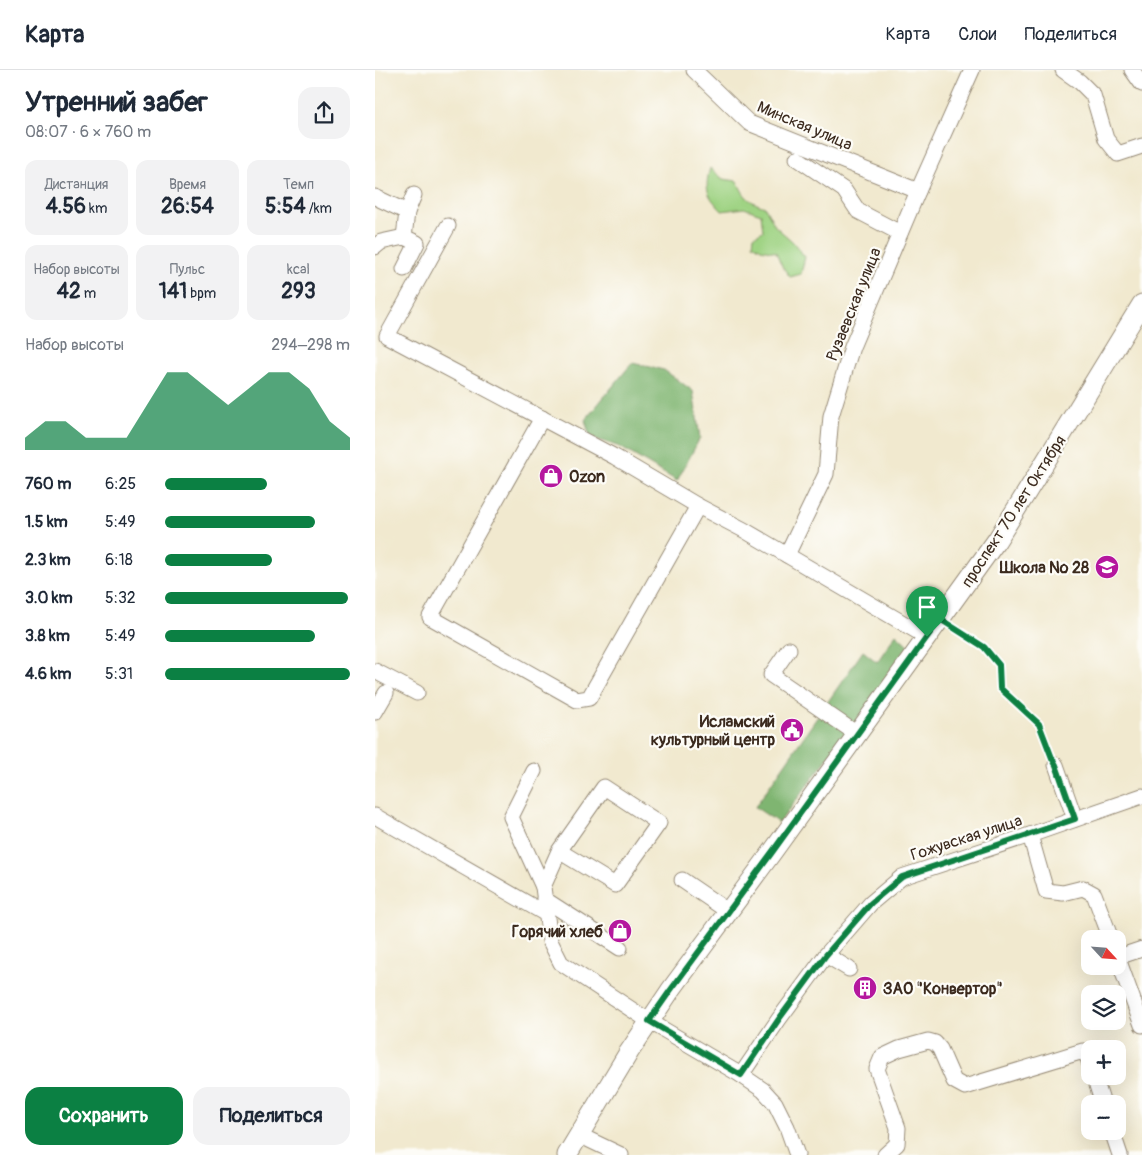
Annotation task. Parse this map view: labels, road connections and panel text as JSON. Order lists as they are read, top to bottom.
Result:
{
  "streets": {
    "main road": ["проспект 70 лет Октября"],
    "street": ["Минская улица", "Рузаевская улица", "Гожувская улица"]
  },
  "crossings": [
    ["Минская улица", "Рузаевская улица"]
  ],
  "places": {
    "shop": ["Ozon", "Горячий хлеб"],
    "school or university": ["Школа № 28"],
    "public building": ["Исламский культурный центр"],
    "building": ["ЗАО \"Конвертор\""]
  },
  "north": "bottom right",
  "page": {
    "header": "Карта",
    "nav": ["Карта", "Слои", "Поделиться"],
    "heading": ["Утренний забег", "08:07 · 6 × 760 m"],
    "stats": [
      ["Дистанция", "4.56 km"],
      ["Время", "26:54"],
      ["Темп", "5:54 /km"],
      ["Набор высоты", "42 m"],
      ["Пульс", "141 bpm"],
      ["kcal", "293"]
    ],
    "chart": ["Набор высоты", "294–298 m"],
    "list": [
      {
        "name": "760 m",
        "note": "6:25"
      },
      {
        "name": "1.5 km",
        "note": "5:49"
      },
      {
        "name": "2.3 km",
        "note": "6:18"
      },
      {
        "name": "3.0 km",
        "note": "5:32"
      },
      {
        "name": "3.8 km",
        "note": "5:49"
      },
      {
        "name": "4.6 km",
        "note": "5:31"
      }
    ],
    "map_buttons": ["+", "−"],
    "buttons": ["Сохранить", "Поделиться"]
  }
}
